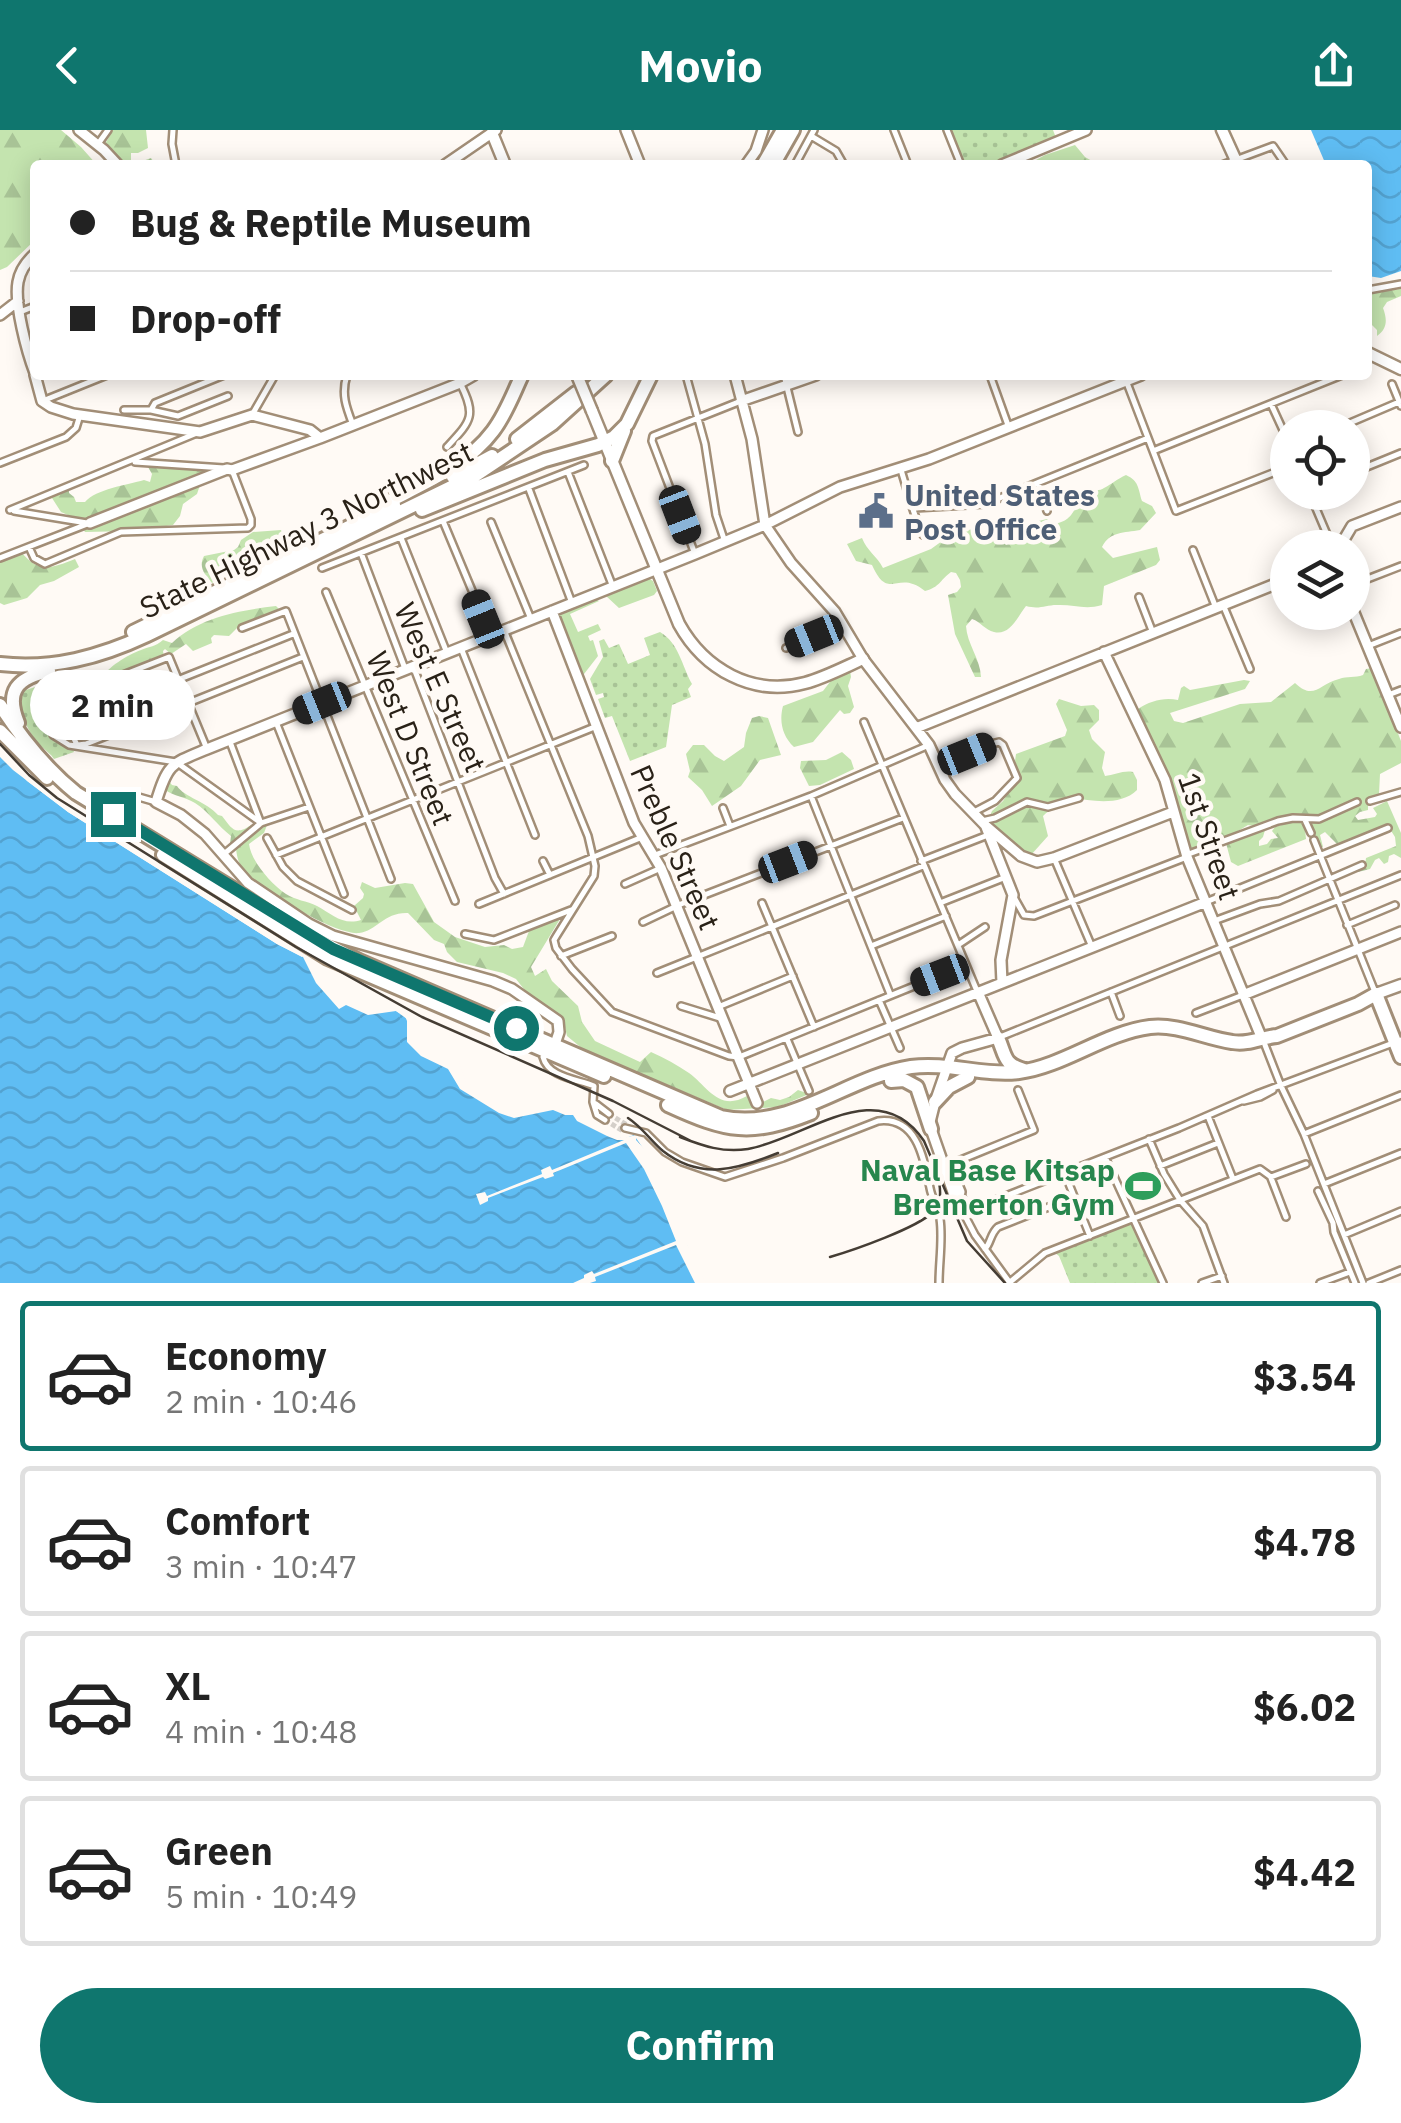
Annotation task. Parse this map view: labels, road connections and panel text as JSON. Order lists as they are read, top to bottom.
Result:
{
  "streets": {
    "highway": ["State Highway 3 Northwest"],
    "street": [
      "West E Street",
      "West D Street",
      "1st Street",
      "Preble Street"
    ]
  },
  "places": {
    "public building": ["United States Post Office"],
    "sports": ["Naval Base Kitsap Bremerton Gym"]
  },
  "page": {
    "header": "Movio",
    "banner": ["Bug & Reptile Museum", "Drop-off"],
    "bubble": "2 min",
    "list": [
      {
        "name": "Economy",
        "note": "2 min · 10:46",
        "value": "$3.54"
      },
      {
        "name": "Comfort",
        "note": "3 min · 10:47",
        "value": "$4.78"
      },
      {
        "name": "XL",
        "note": "4 min · 10:48",
        "value": "$6.02"
      },
      {
        "name": "Green",
        "note": "5 min · 10:49",
        "value": "$4.42"
      }
    ],
    "buttons": "Confirm"
  }
}
